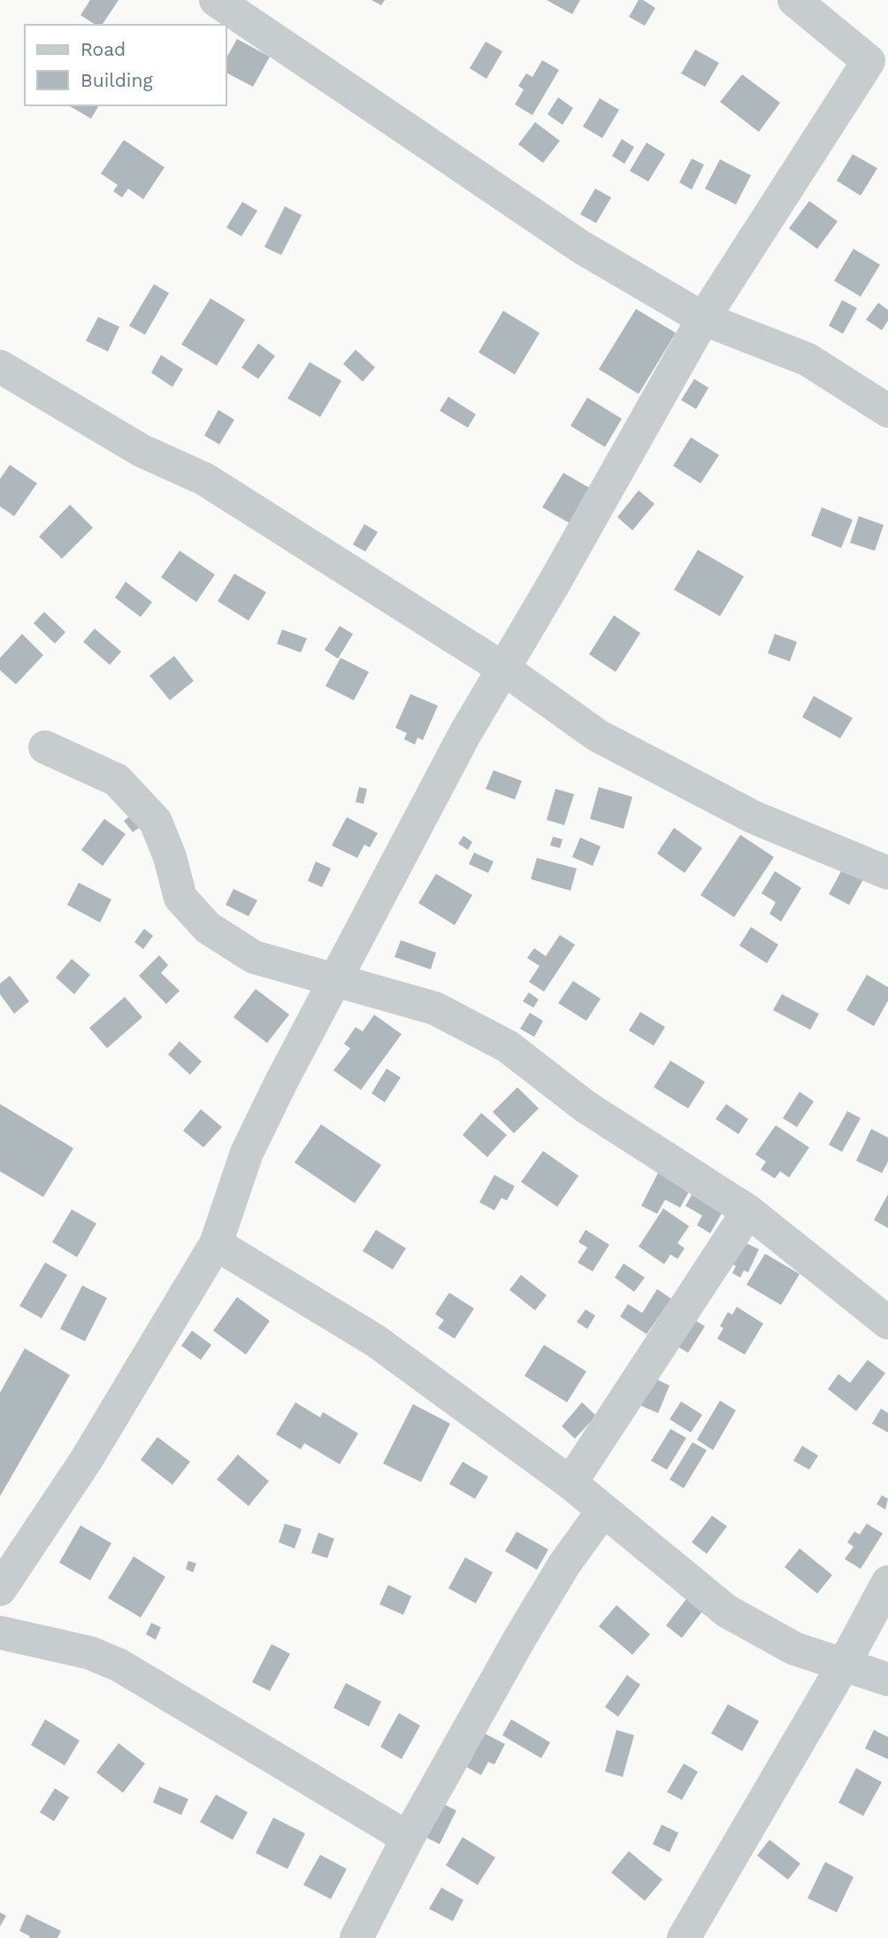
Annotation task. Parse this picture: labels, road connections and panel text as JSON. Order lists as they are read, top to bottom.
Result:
{
  "legend": ["Road", "Building"]
}
